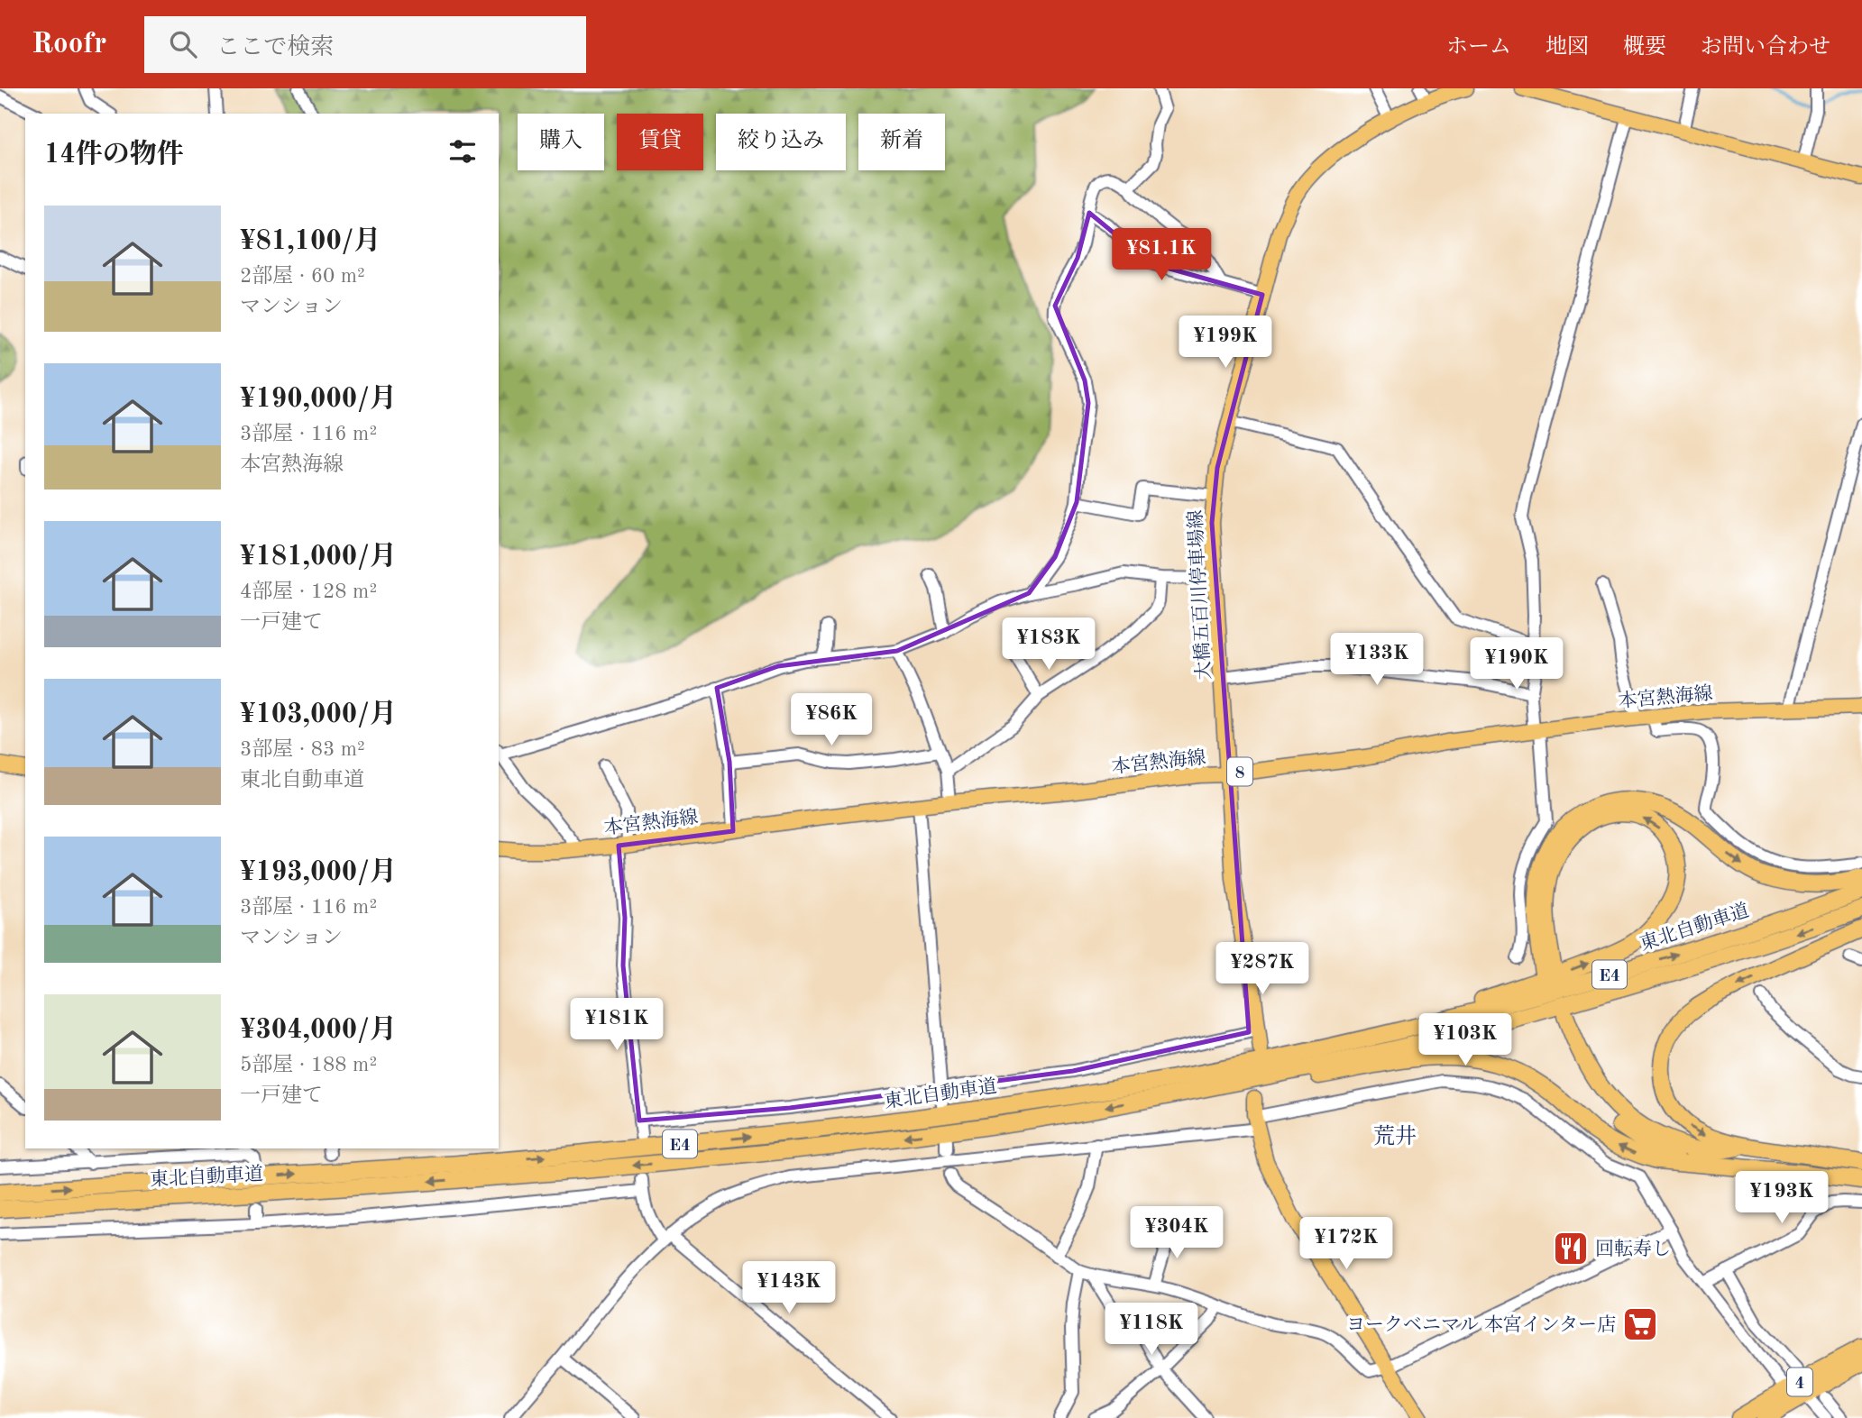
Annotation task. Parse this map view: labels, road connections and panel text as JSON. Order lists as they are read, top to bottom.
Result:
{
  "streets": {
    "highway": ["東北自動車道", "E4", "4"],
    "main road": ["大橋五百川停車場線", "本宮熱海線", "8"]
  },
  "crossings": [
    ["大橋五百川停車場線", "本宮熱海線"]
  ],
  "districts": ["荒井"],
  "places": {
    "restaurant": ["回転寿し"],
    "supermarket": ["ヨークベニマル 本宮インター店"]
  },
  "page": {
    "header": "Roofr",
    "search": "ここで検索",
    "nav": [
      "ホーム",
      "地図",
      "概要",
      "お問い合わせ"
    ],
    "chip": [
      "購入",
      "賃貸",
      "絞り込み",
      "新着"
    ],
    "heading": "14件の物件",
    "list": [
      {
        "name": "¥81,100/月",
        "note": "2部屋 · 60 m² · マンション"
      },
      {
        "name": "¥190,000/月",
        "note": "3部屋 · 116 m² · 本宮熱海線"
      },
      {
        "name": "¥181,000/月",
        "note": "4部屋 · 128 m² · 一戸建て"
      },
      {
        "name": "¥103,000/月",
        "note": "3部屋 · 83 m² · 東北自動車道"
      },
      {
        "name": "¥193,000/月",
        "note": "3部屋 · 116 m² · マンション"
      },
      {
        "name": "¥304,000/月",
        "note": "5部屋 · 188 m² · 一戸建て"
      }
    ],
    "price": [
      "¥81.1K",
      "¥199K",
      "¥183K",
      "¥133K",
      "¥190K",
      "¥86K",
      "¥287K",
      "¥181K",
      "¥103K",
      "¥193K",
      "¥304K",
      "¥172K",
      "¥143K",
      "¥118K"
    ]
  }
}
